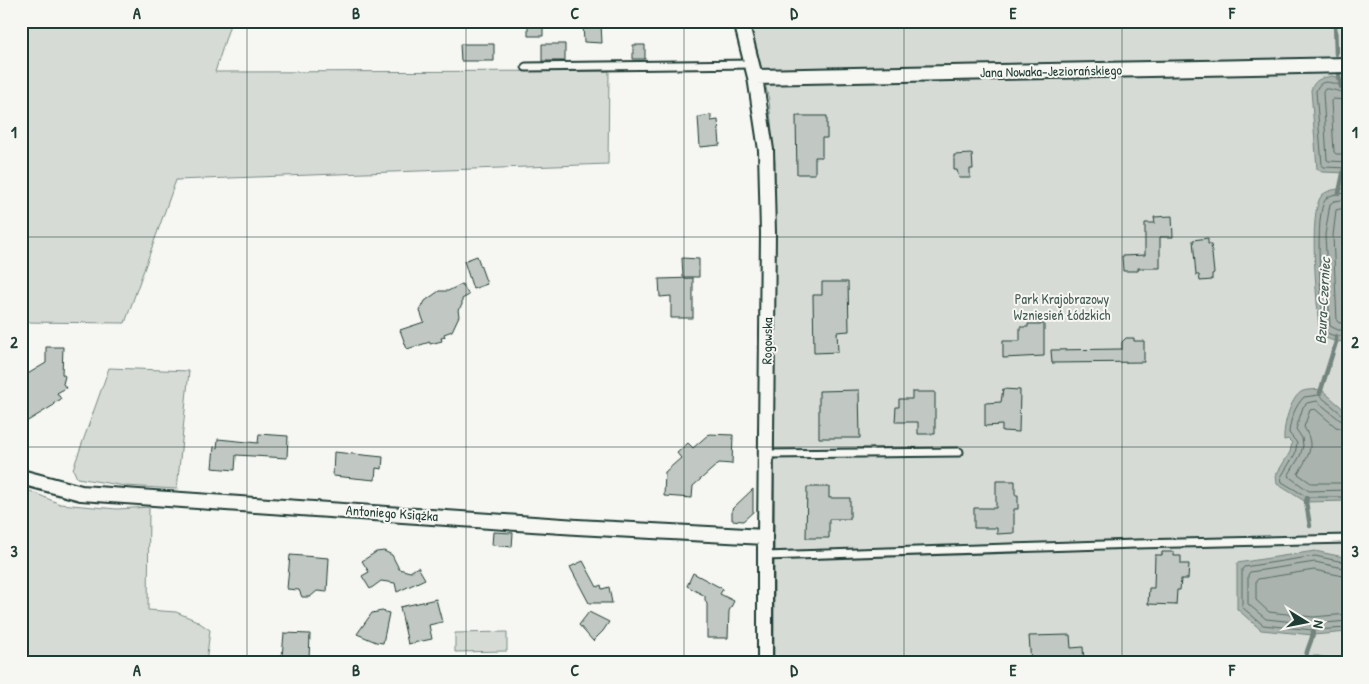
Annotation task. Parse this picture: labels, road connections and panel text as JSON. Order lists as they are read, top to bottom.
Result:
{
  "streets": {
    "street": ["Jana Nowaka-Jeziorańskiego", "Rogowska", "Antoniego Książka"]
  },
  "crossings": [
    ["Jana Nowaka-Jeziorańskiego", "Rogowska"],
    ["Rogowska", "Antoniego Książka"]
  ],
  "water": ["Bzura-Czerniec"],
  "parks": ["Park Krajobrazowy Wzniesień Łódzkich"],
  "north": "right",
  "grid": {
    "columns": [
      "A",
      "B",
      "C",
      "D",
      "E",
      "F"
    ],
    "rows": ["1", "2", "3"]
  }
}
